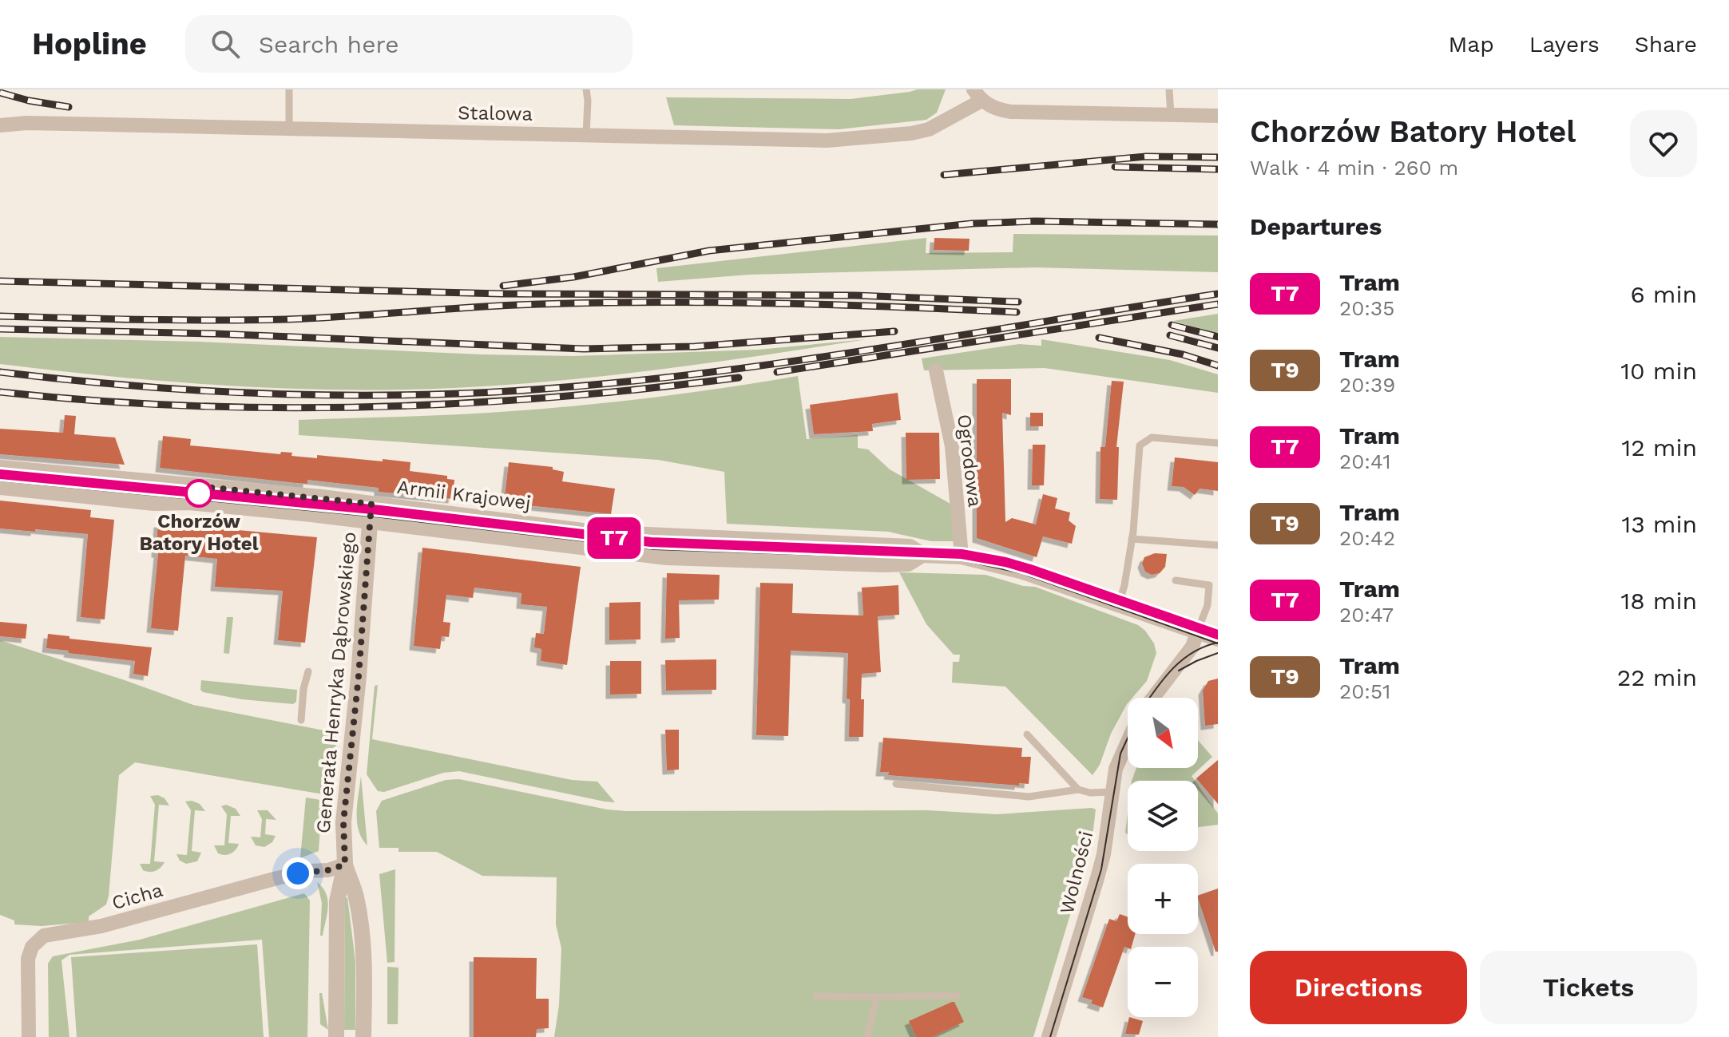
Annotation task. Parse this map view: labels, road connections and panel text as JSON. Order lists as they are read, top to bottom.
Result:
{
  "streets": {
    "street": [
      "Stalowa",
      "Ogrodowa",
      "Armii Krajowej",
      "Generała Henryka Dąbrowskiego",
      "Wolności",
      "Cicha"
    ]
  },
  "crossings": [
    ["Ogrodowa", "Armii Krajowej"],
    ["Armii Krajowej", "Generała Henryka Dąbrowskiego"],
    ["Generała Henryka Dąbrowskiego", "Cicha"]
  ],
  "places": ["Chorzów Batory Hotel"],
  "lines": ["tram line T7"],
  "north": "bottom right",
  "page": {
    "header": "Hopline",
    "search": "Search here",
    "nav": ["Map", "Layers", "Share"],
    "on_map": "T7",
    "heading": [
      ["Chorzów Batory Hotel", "Walk · 4 min · 260 m"],
      "Departures"
    ],
    "list": [
      {
        "mark": "T7",
        "name": "Tram",
        "note": "20:35",
        "value": "6 min"
      },
      {
        "mark": "T9",
        "name": "Tram",
        "note": "20:39",
        "value": "10 min"
      },
      {
        "mark": "T7",
        "name": "Tram",
        "note": "20:41",
        "value": "12 min"
      },
      {
        "mark": "T9",
        "name": "Tram",
        "note": "20:42",
        "value": "13 min"
      },
      {
        "mark": "T7",
        "name": "Tram",
        "note": "20:47",
        "value": "18 min"
      },
      {
        "mark": "T9",
        "name": "Tram",
        "note": "20:51",
        "value": "22 min"
      }
    ],
    "map_buttons": ["+", "−"],
    "buttons": ["Directions", "Tickets"]
  }
}
